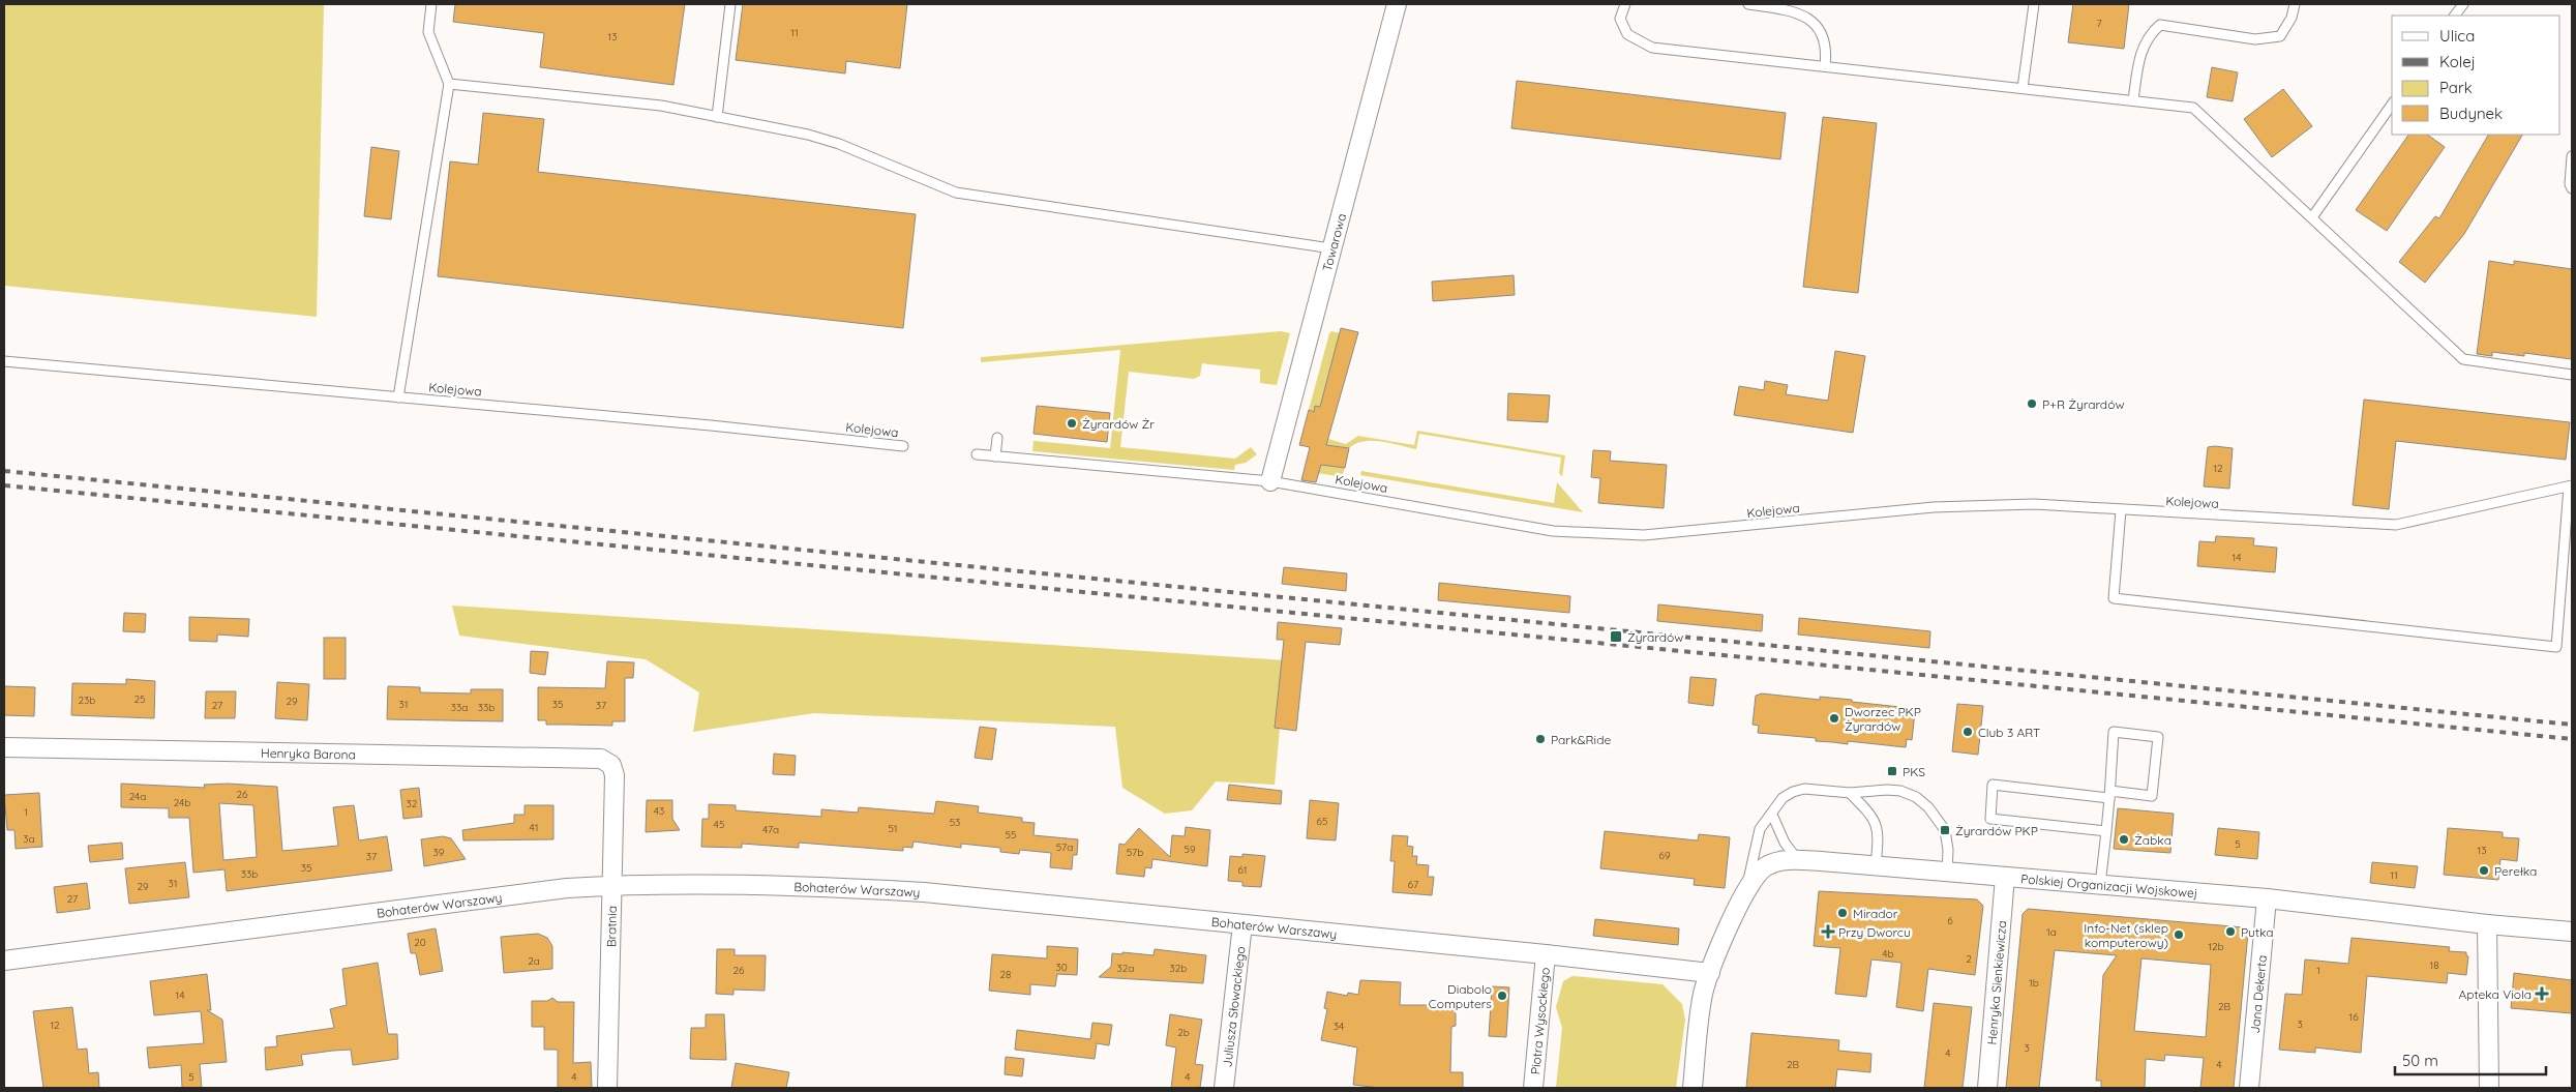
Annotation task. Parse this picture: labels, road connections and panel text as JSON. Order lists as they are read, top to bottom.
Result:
{
  "streets": {
    "street": [
      "Towarowa",
      "Henryka Barona",
      "Polskiej Organizacji Wojskowej",
      "Bohaterów Warszawy",
      "Bratnia",
      "Henryka Sienkiewicza",
      "Jana Dekerta",
      "Juliusza Słowackiego",
      "Piotra Wysockiego"
    ],
    "lane": ["Kolejowa"]
  },
  "crossings": [
    ["Towarowa", "Kolejowa"],
    ["Henryka Barona", "Bratnia"],
    ["Polskiej Organizacji Wojskowej", "Bohaterów Warszawy"],
    ["Polskiej Organizacji Wojskowej", "Henryka Sienkiewicza"],
    ["Polskiej Organizacji Wojskowej", "Jana Dekerta"],
    ["Bohaterów Warszawy", "Bratnia"],
    ["Bohaterów Warszawy", "Juliusza Słowackiego"],
    ["Bohaterów Warszawy", "Piotra Wysockiego"]
  ],
  "places": {
    "other": [
      "P+R Żyrardów",
      "Żyrardów Żr",
      "Dworzec PKP Żyrardów",
      "Club 3 ART",
      "Park&Ride",
      "Żabka",
      "Perełka",
      "Mirador",
      "Putka",
      "Info-Net (sklep komputerowy)",
      "Diabolo Computers"
    ],
    "transit": ["Żyrardów", "PKS", "Żyrardów PKP"],
    "health": ["Przy Dworcu", "Apteka Viola"]
  },
  "house_numbers": [
    "7",
    "11",
    "13",
    "12",
    "14",
    "25",
    "23b",
    "29",
    "31",
    "35",
    "27",
    "37",
    "33a",
    "33b",
    "26",
    "24a",
    "24b",
    "32",
    "43",
    "1",
    "65",
    "53",
    "45",
    "41",
    "51",
    "47a",
    "55",
    "3a",
    "5",
    "57a",
    "59",
    "13",
    "39",
    "57b",
    "69",
    "37",
    "35",
    "61",
    "33b",
    "11",
    "31",
    "67",
    "29",
    "27",
    "6",
    "1a",
    "20",
    "12b",
    "4b",
    "2",
    "2a",
    "18",
    "30",
    "32a",
    "32b",
    "26",
    "1",
    "28",
    "1b",
    "14",
    "2B",
    "16",
    "3",
    "12",
    "34",
    "2b",
    "3",
    "4",
    "2B",
    "4",
    "5",
    "4",
    "4"
  ],
  "legend": [
    "Ulica",
    "Kolej",
    "Park",
    "Budynek"
  ],
  "scale_bar": "50 m"
}
